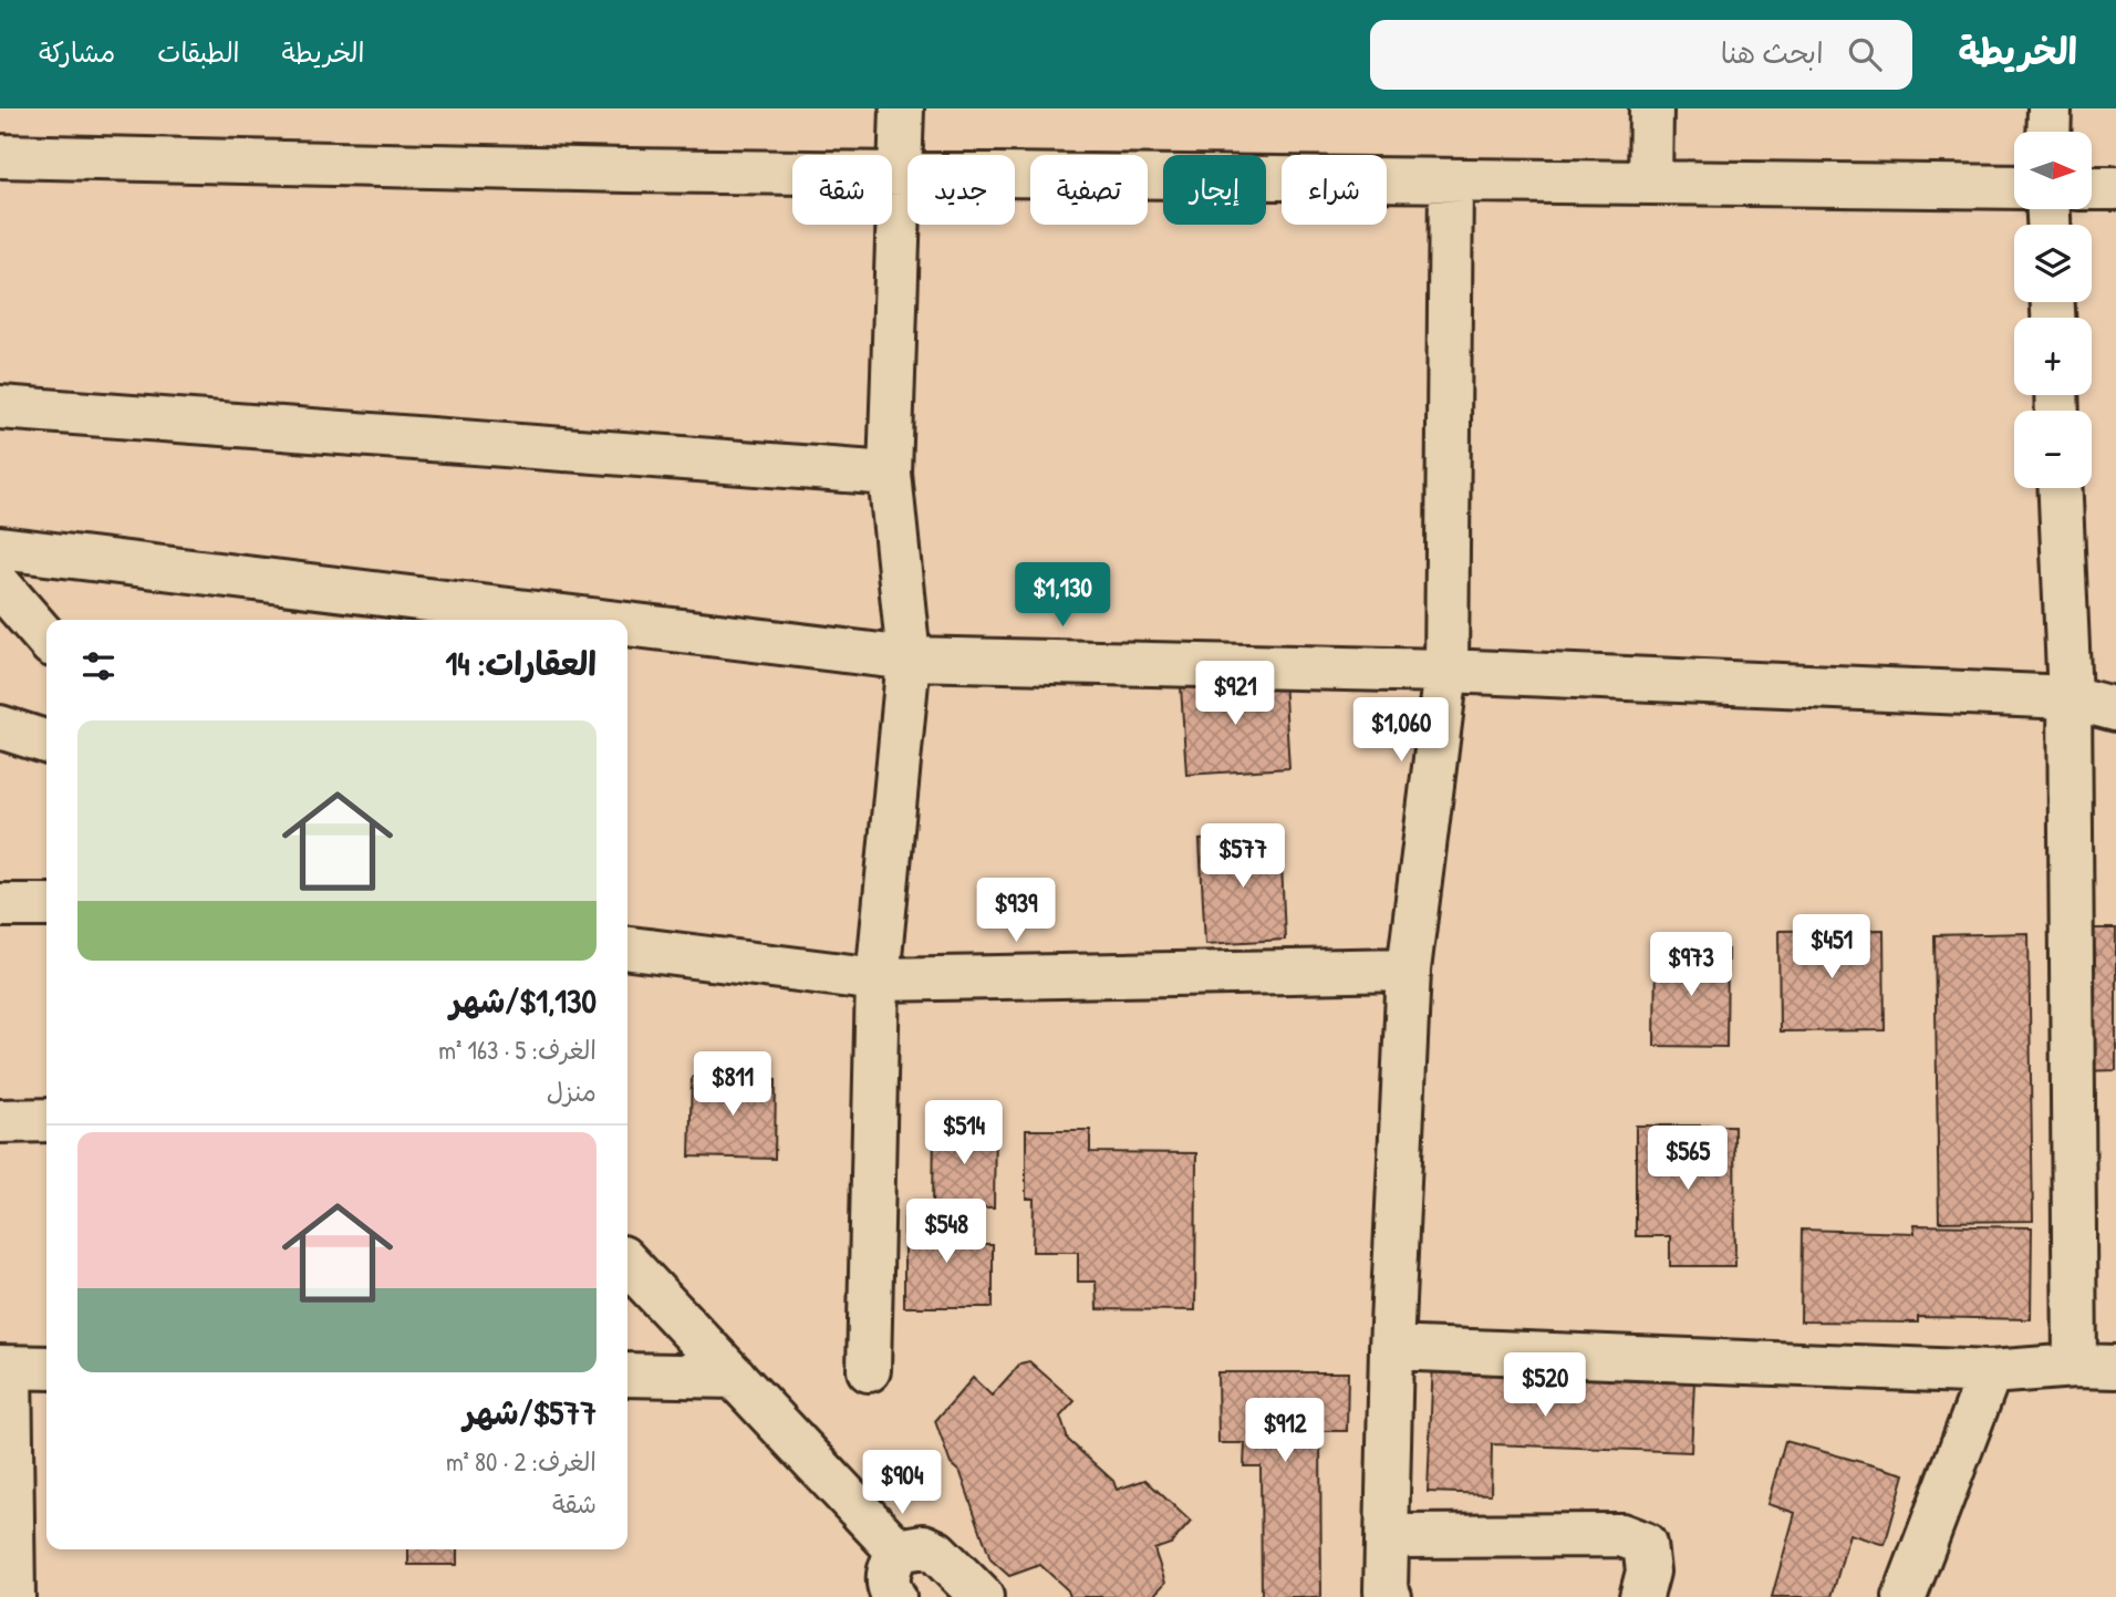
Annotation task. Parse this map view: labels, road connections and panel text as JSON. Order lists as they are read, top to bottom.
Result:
{
  "north": "right",
  "page": {
    "header": "الخريطة",
    "search": "ابحث هنا",
    "nav": ["الخريطة", "الطبقات", "مشاركة"],
    "map_buttons": ["+", "−"],
    "chip": [
      "شراء",
      "إيجار",
      "تصفية",
      "جديد",
      "شقة"
    ],
    "price": [
      "$1,130",
      "$921",
      "$1,060",
      "$577",
      "$939",
      "$451",
      "$973",
      "$811",
      "$514",
      "$565",
      "$548",
      "$520",
      "$912",
      "$904"
    ],
    "heading": "العقارات: 14",
    "list": [
      {
        "name": "$1,130/شهر",
        "note": "الغرف: 5 · 163 m² · منزل"
      },
      {
        "name": "$577/شهر",
        "note": "الغرف: 2 · 80 m² · شقة"
      }
    ]
  }
}
